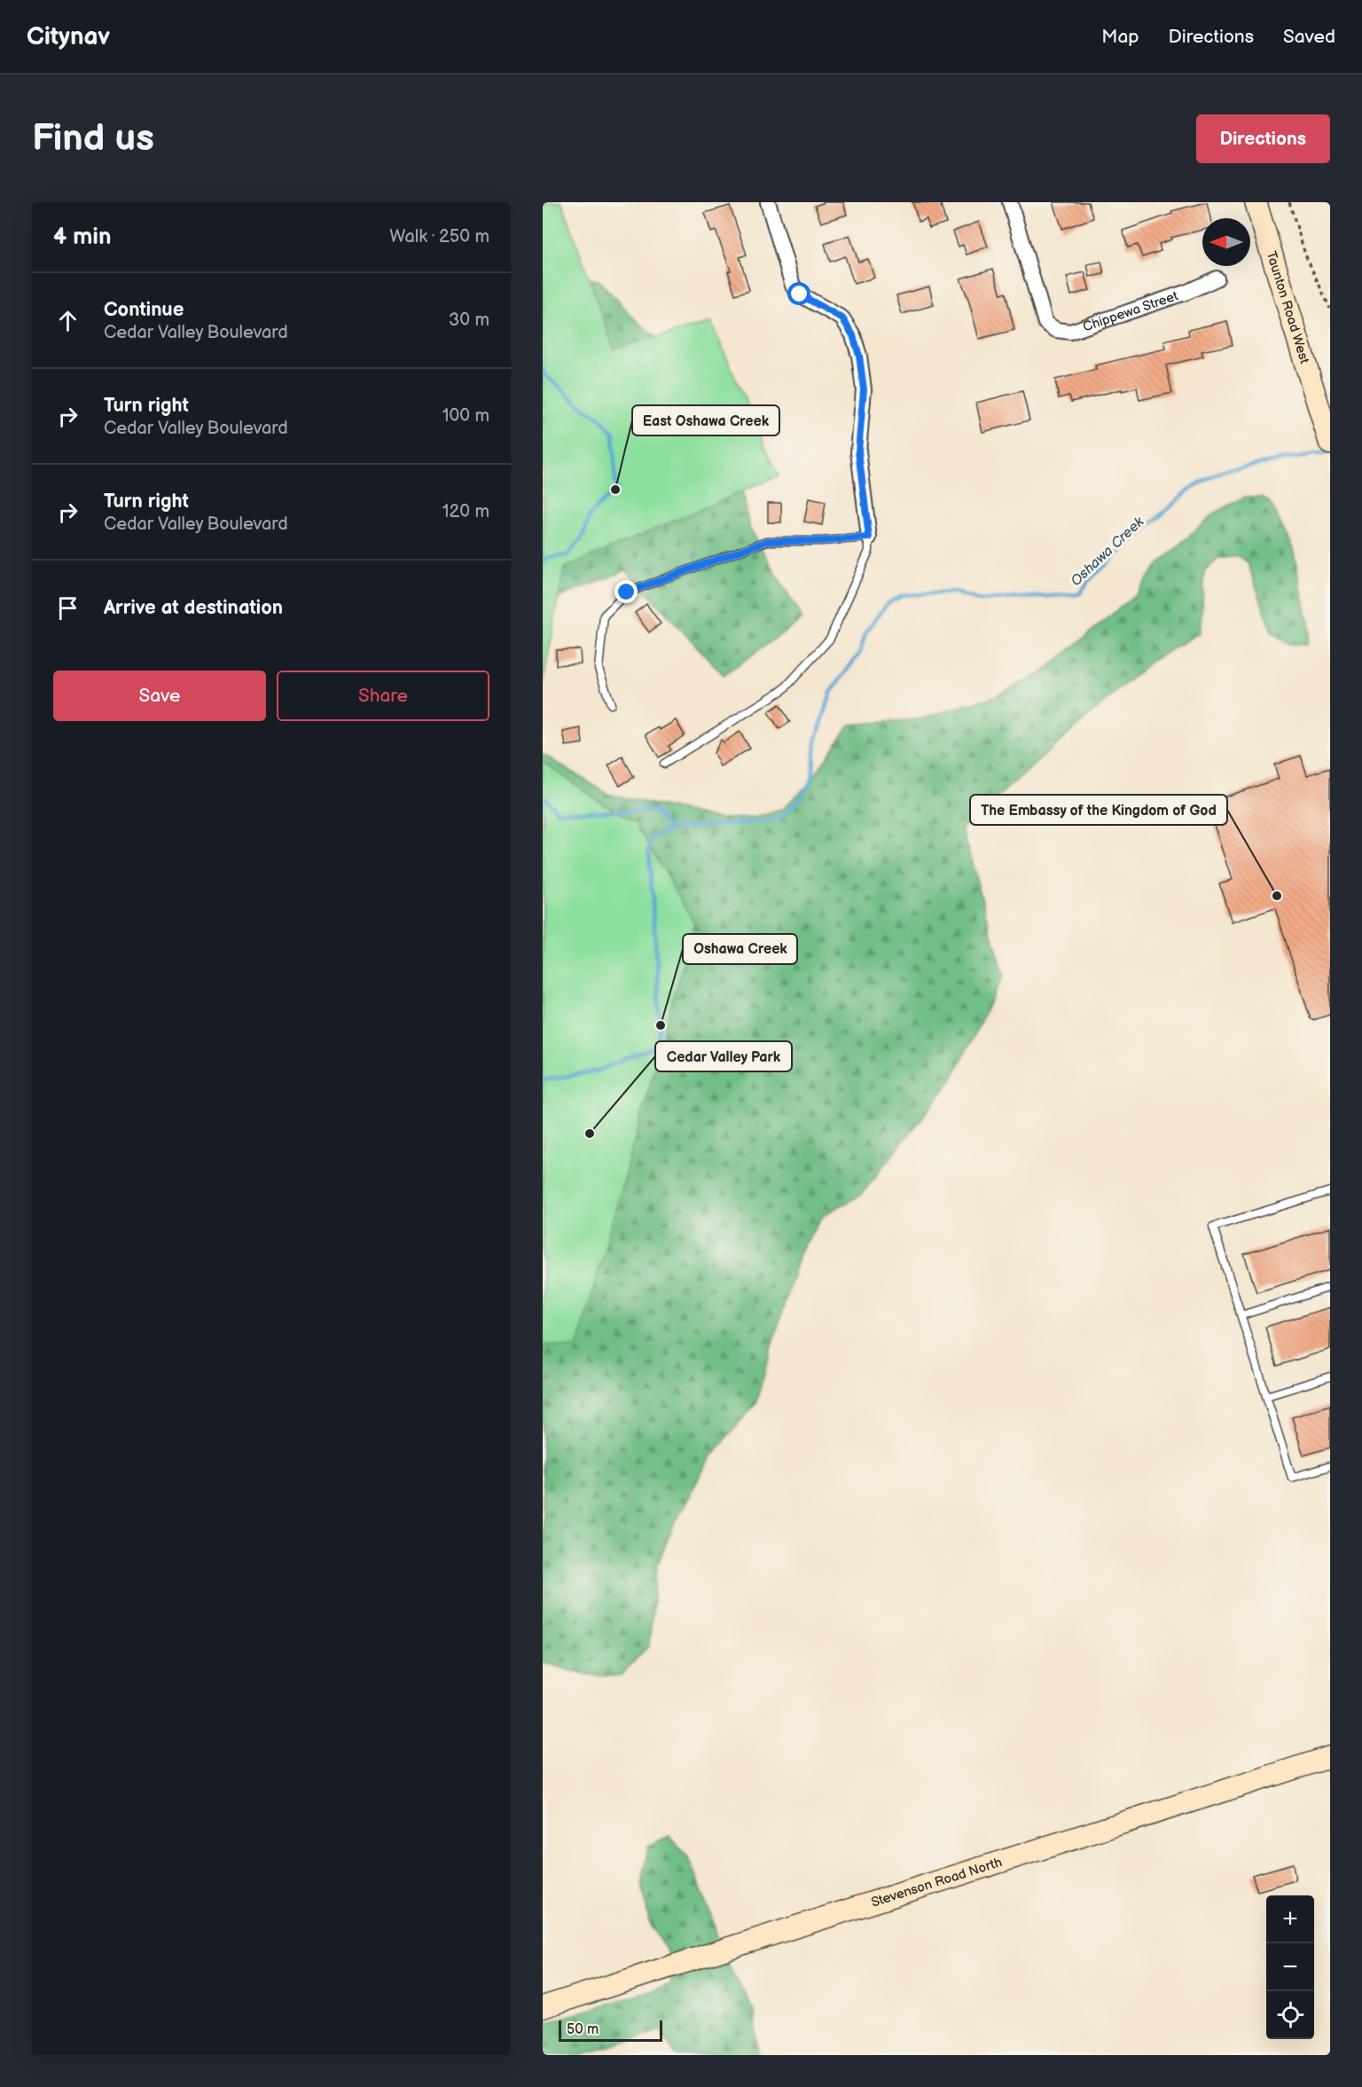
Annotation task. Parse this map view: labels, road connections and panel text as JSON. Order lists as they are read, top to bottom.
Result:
{
  "streets": {
    "street": ["Taunton Road West", "Chippewa Street", "Stevenson Road North"]
  },
  "water": ["Oshawa Creek"],
  "places": [
    "East Oshawa Creek",
    "The Embassy of the Kingdom of God",
    "Oshawa Creek",
    "Cedar Valley Park"
  ],
  "scale_bar": "50 m",
  "north": "left",
  "page": {
    "header": "Citynav",
    "nav": ["Map", "Directions", "Saved"],
    "buttons": [
      "Directions",
      ["Save", "Share"]
    ],
    "title": "Find us",
    "heading": ["4 min", "Walk · 250 m"],
    "list": [
      ["Continue", "Cedar Valley Boulevard", "30 m"],
      ["Turn right", "Cedar Valley Boulevard", "100 m"],
      ["Turn right", "Cedar Valley Boulevard", "120 m"],
      "Arrive at destination"
    ],
    "map_buttons": ["+", "−"],
    "scale": "50 m"
  }
}
